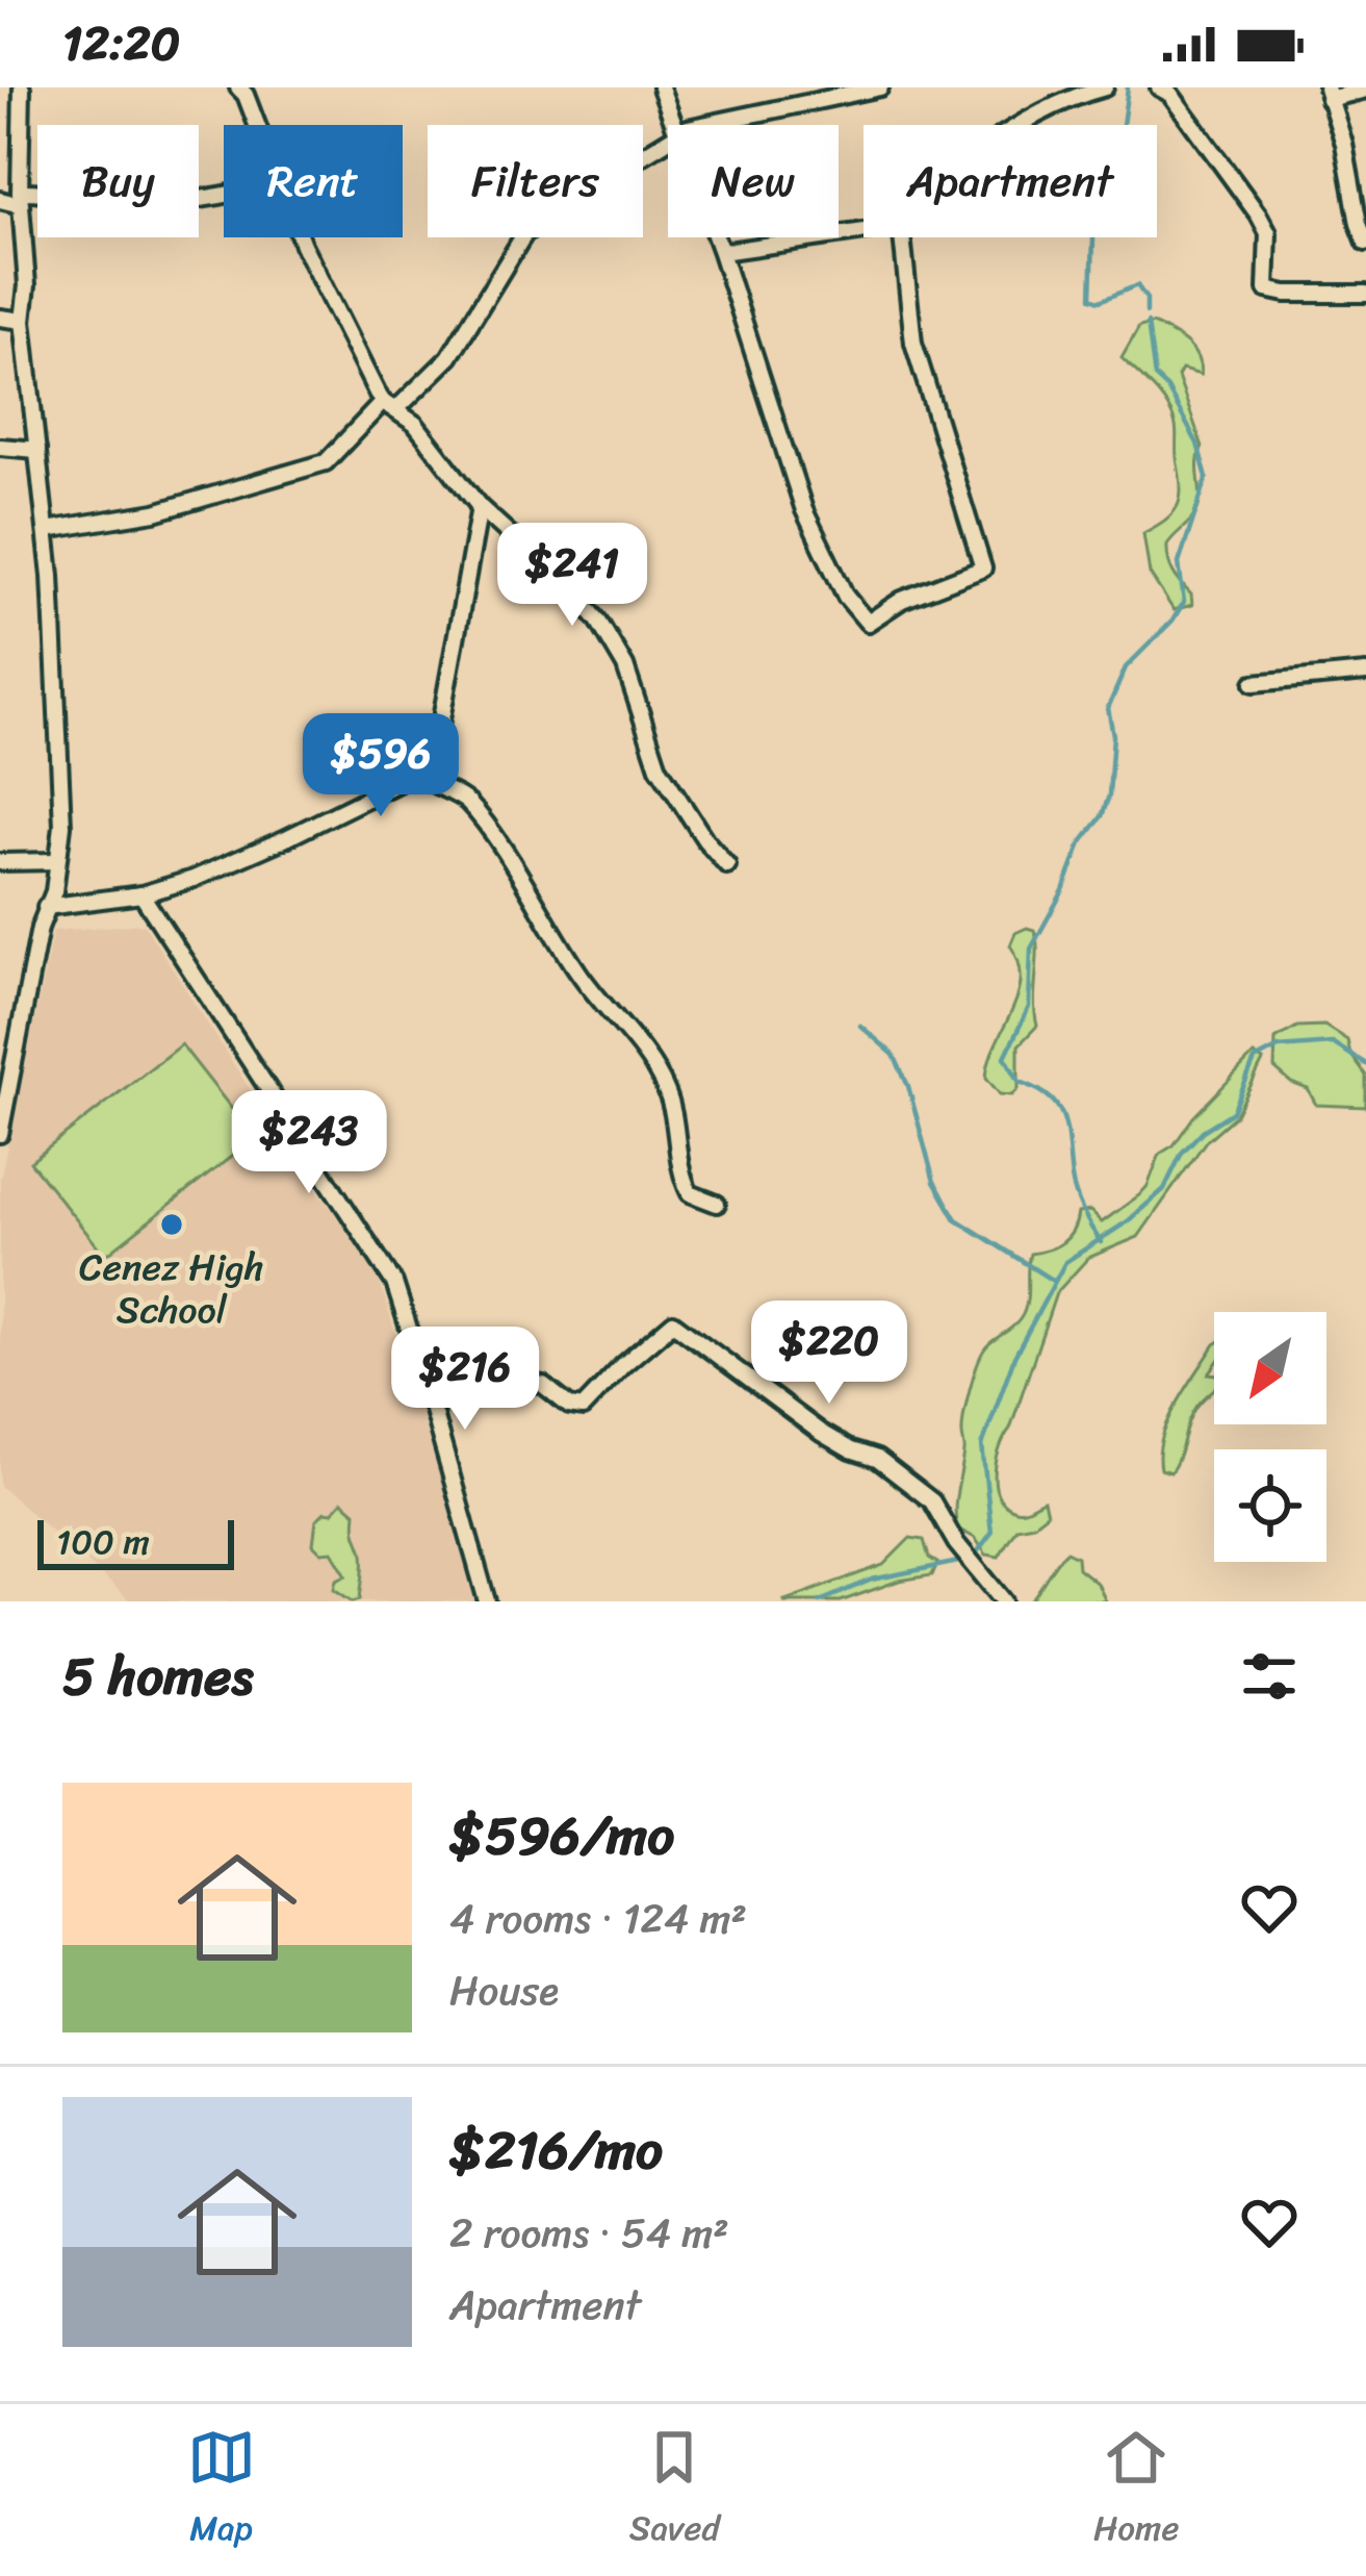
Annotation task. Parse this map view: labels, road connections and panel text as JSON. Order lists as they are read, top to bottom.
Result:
{
  "places": ["Cenez High School"],
  "scale_bar": "100 m",
  "north": "bottom left",
  "page": {
    "status": "12:20",
    "chip": [
      "Buy",
      "Rent",
      "Filters",
      "New",
      "Apartment"
    ],
    "price": [
      "$241",
      "$596",
      "$243",
      "$220",
      "$216"
    ],
    "scale": "100 m",
    "heading": "5 homes",
    "list": [
      {
        "name": "$596/mo",
        "note": "4 rooms · 124 m² · House"
      },
      {
        "name": "$216/mo",
        "note": "2 rooms · 54 m² · Apartment"
      }
    ],
    "tabs": ["Map", "Saved", "Home"]
  }
}
